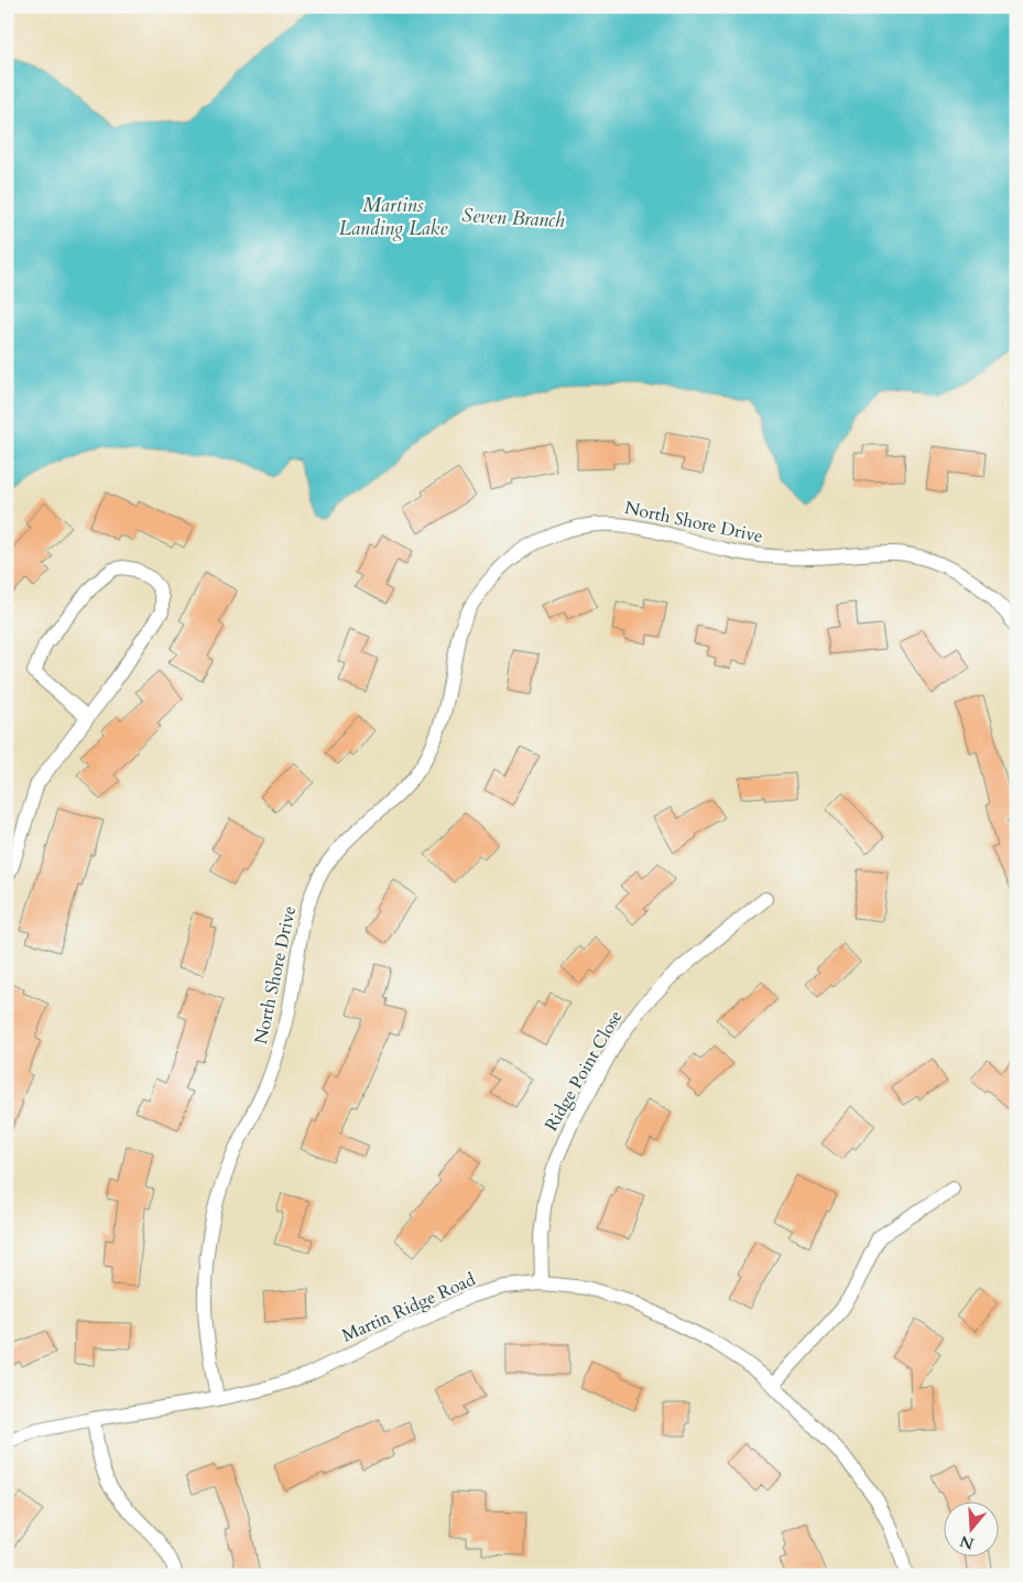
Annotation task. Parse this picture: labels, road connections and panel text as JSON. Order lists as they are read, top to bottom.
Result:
{
  "streets": {
    "street": ["North Shore Drive", "Ridge Point Close", "Martin Ridge Road"]
  },
  "crossings": [
    ["North Shore Drive", "Martin Ridge Road"],
    ["Ridge Point Close", "Martin Ridge Road"]
  ],
  "water": ["Martins Landing Lake", "Seven Branch"],
  "north": "bottom"
}
